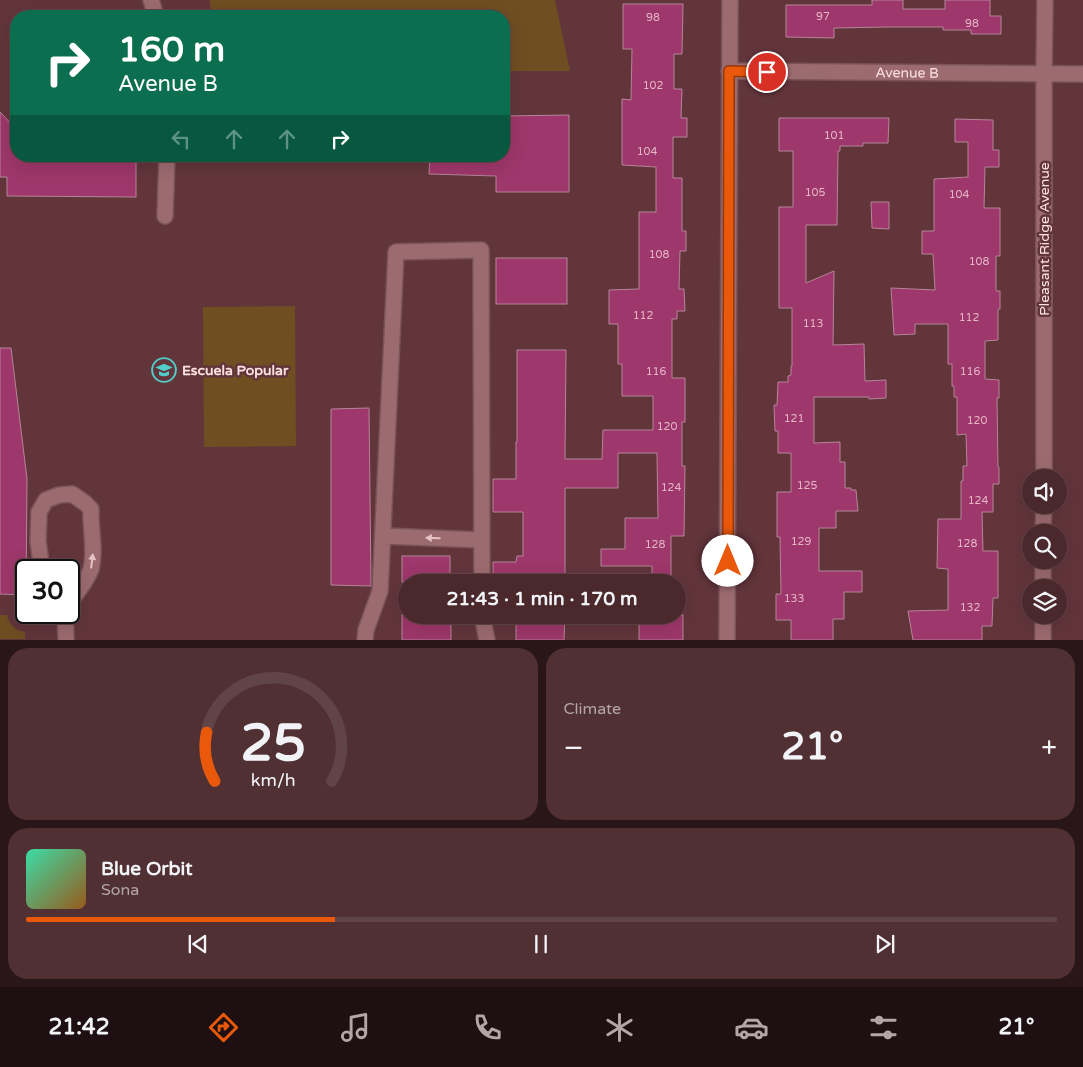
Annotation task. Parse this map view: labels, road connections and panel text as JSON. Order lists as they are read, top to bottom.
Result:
{
  "streets": {
    "street": ["Avenue B", "Pleasant Ridge Avenue"]
  },
  "crossings": [
    ["Avenue B", "Pleasant Ridge Avenue"]
  ],
  "places": {
    "school or university": ["Escuela Popular"]
  },
  "house_numbers": [
    "97",
    "98",
    "98",
    "102",
    "101",
    "104",
    "105",
    "104",
    "108",
    "108",
    "112",
    "112",
    "113",
    "116",
    "116",
    "121",
    "120",
    "120",
    "125",
    "124",
    "124",
    "129",
    "128",
    "128",
    "133",
    "132"
  ],
  "page": {
    "turn": ["160 m", "Avenue B"],
    "limit": "30",
    "trip": "21:43 · 1 min · 170 m",
    "tile": "Climate",
    "heat": ["−", "21°", "+"],
    "song": ["Blue Orbit", "Sona"],
    "tabs": ["21:42", "21°"],
    "gauge": ["25", "km/h"]
  }
}
